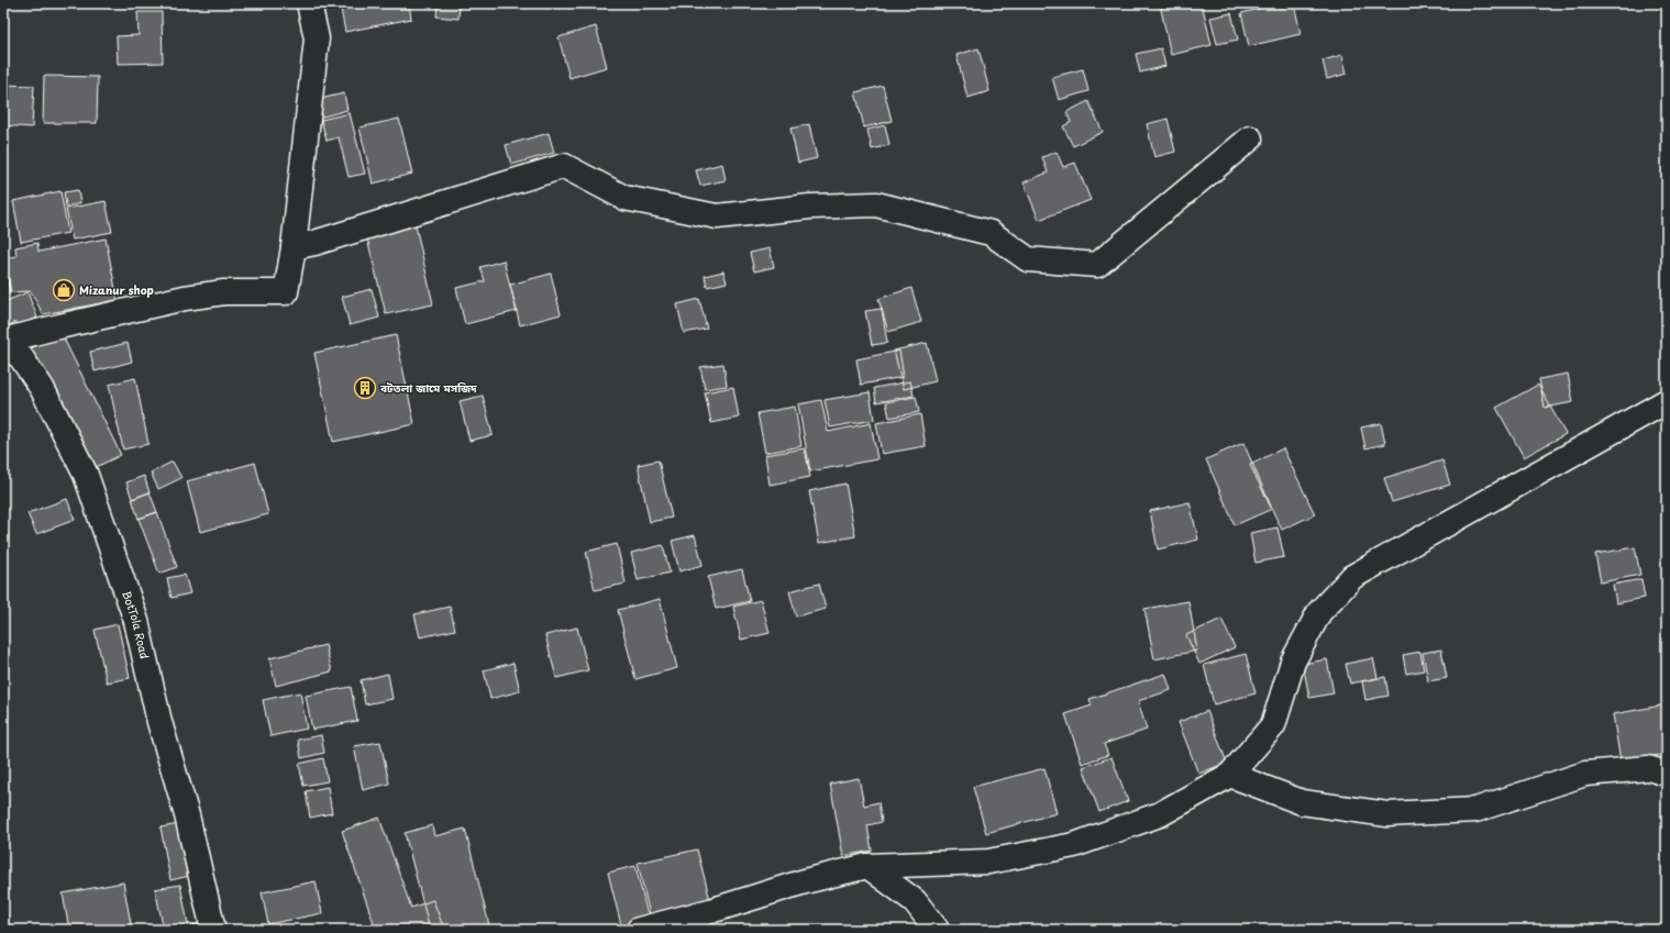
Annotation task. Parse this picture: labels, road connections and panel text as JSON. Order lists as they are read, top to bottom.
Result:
{
  "streets": {
    "street": ["BotTola Road"]
  },
  "places": {
    "shop": ["Mizanur shop"],
    "building": ["বটতলা জামে মসজিদ"]
  }
}
